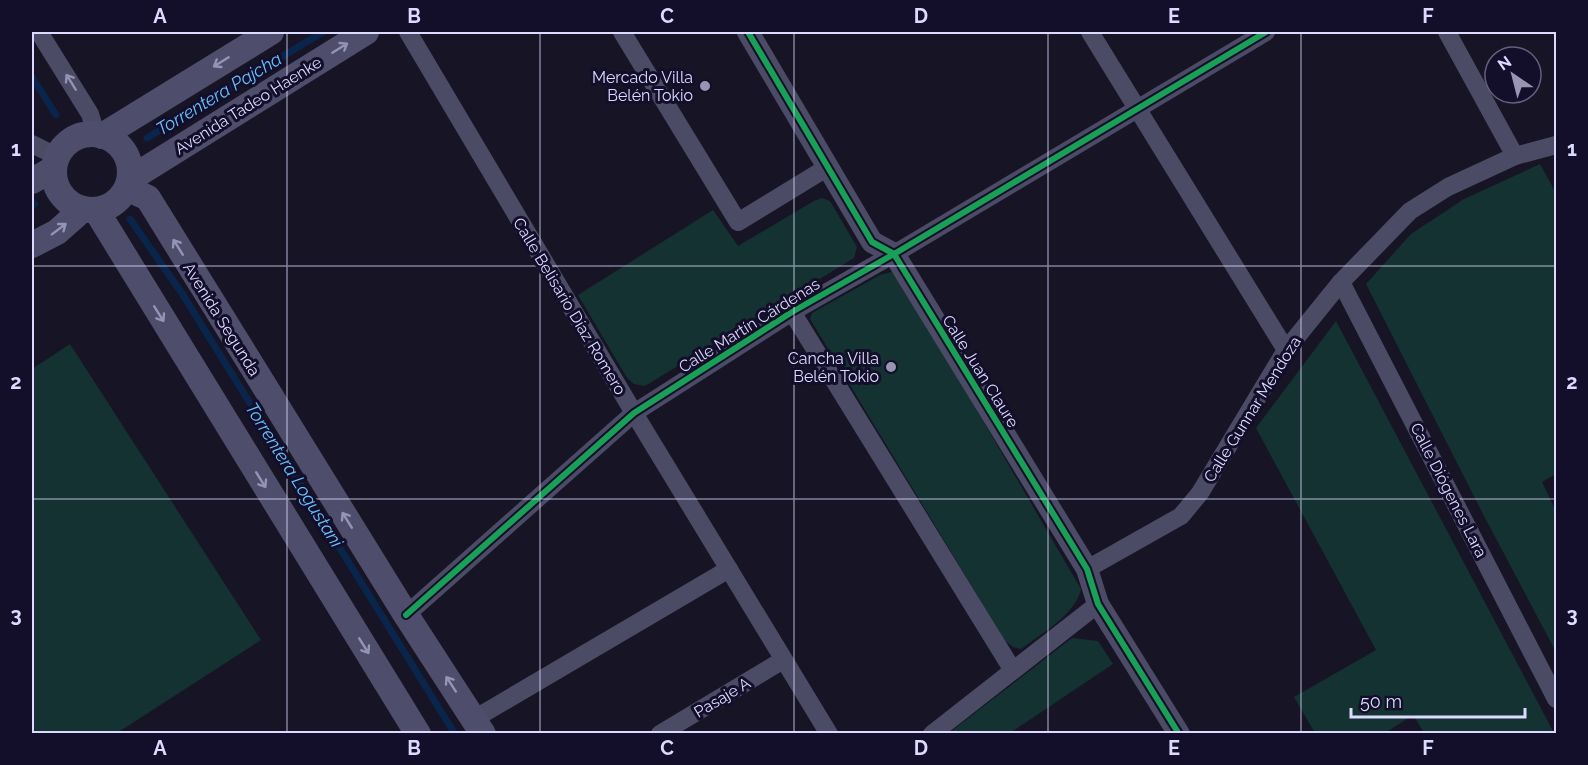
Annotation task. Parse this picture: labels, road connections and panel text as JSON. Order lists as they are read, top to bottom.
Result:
{
  "streets": {
    "main road": ["Avenida Tadeo Haenke", "Avenida Segunda"],
    "street": [
      "Calle Belisario Díaz Romero",
      "Calle Martín Cárdenas",
      "Calle Juan Claure",
      "Calle Gunnar Mendoza",
      "Calle Diógenes Lara",
      "Pasaje A"
    ]
  },
  "crossings": [
    ["Avenida Tadeo Haenke", "Avenida Segunda"],
    ["Calle Belisario Díaz Romero", "Calle Martín Cárdenas"],
    ["Calle Belisario Díaz Romero", "Pasaje A"],
    ["Avenida Segunda", "Calle Martín Cárdenas"],
    ["Calle Martín Cárdenas", "Calle Juan Claure"],
    ["Calle Juan Claure", "Calle Gunnar Mendoza"],
    ["Calle Gunnar Mendoza", "Calle Diógenes Lara"]
  ],
  "water": ["Torrentera Pajcha", "Torrentera Logustani"],
  "places": ["Mercado Villa Belén Tokio", "Cancha Villa Belén Tokio"],
  "scale_bar": "50 m",
  "north": "top left",
  "grid": {
    "columns": [
      "A",
      "B",
      "C",
      "D",
      "E",
      "F"
    ],
    "rows": ["1", "2", "3"]
  }
}
